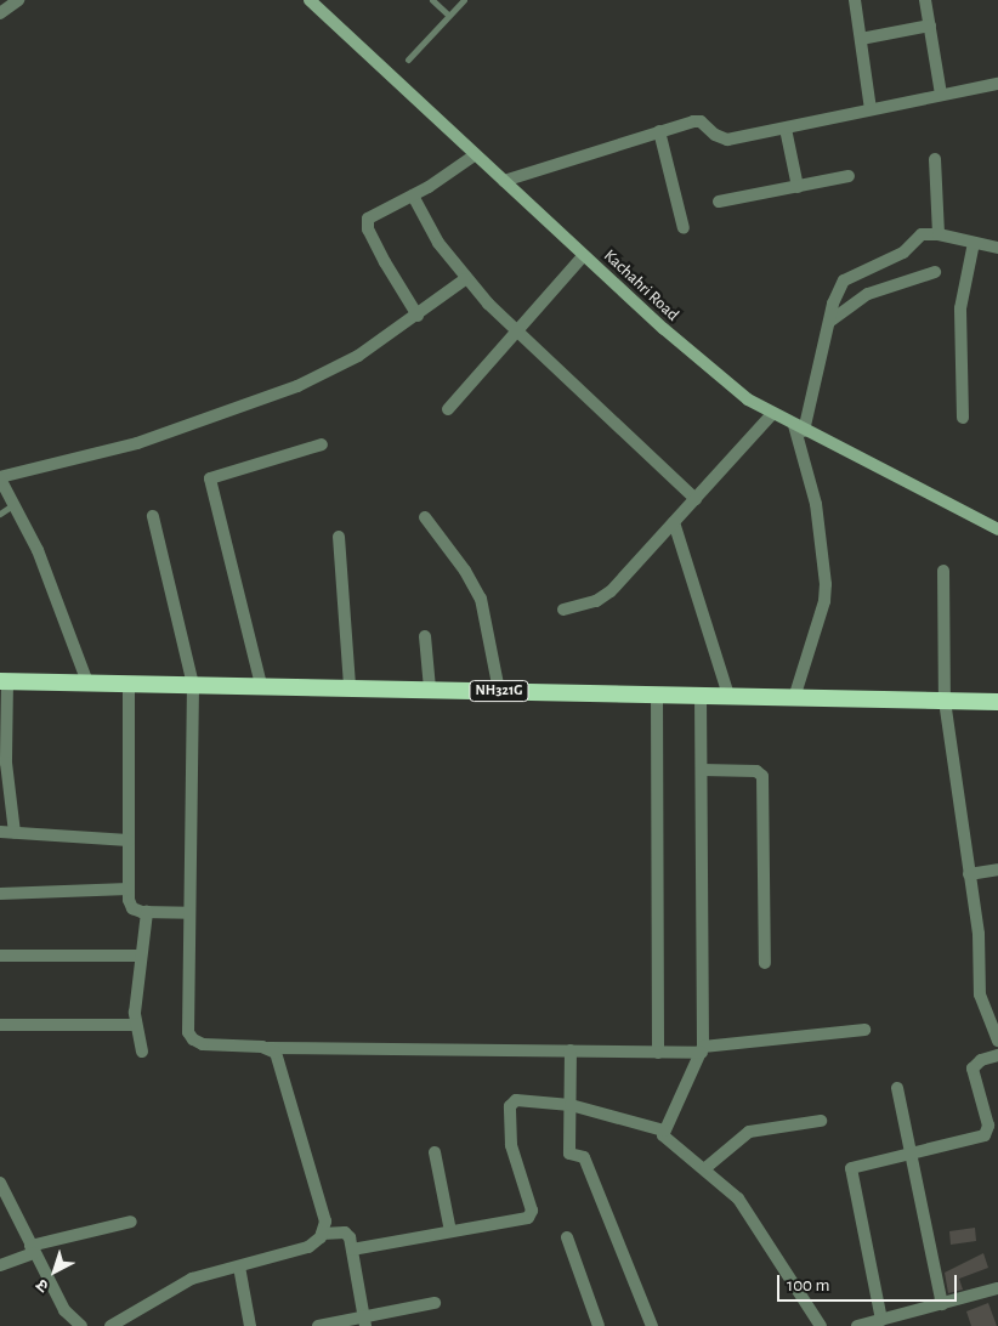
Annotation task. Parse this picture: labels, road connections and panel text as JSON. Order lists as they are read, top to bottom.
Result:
{
  "streets": {
    "highway": ["NH321G"],
    "main road": ["Kachahri Road"]
  },
  "scale_bar": "100 m",
  "north": "bottom left"
}
